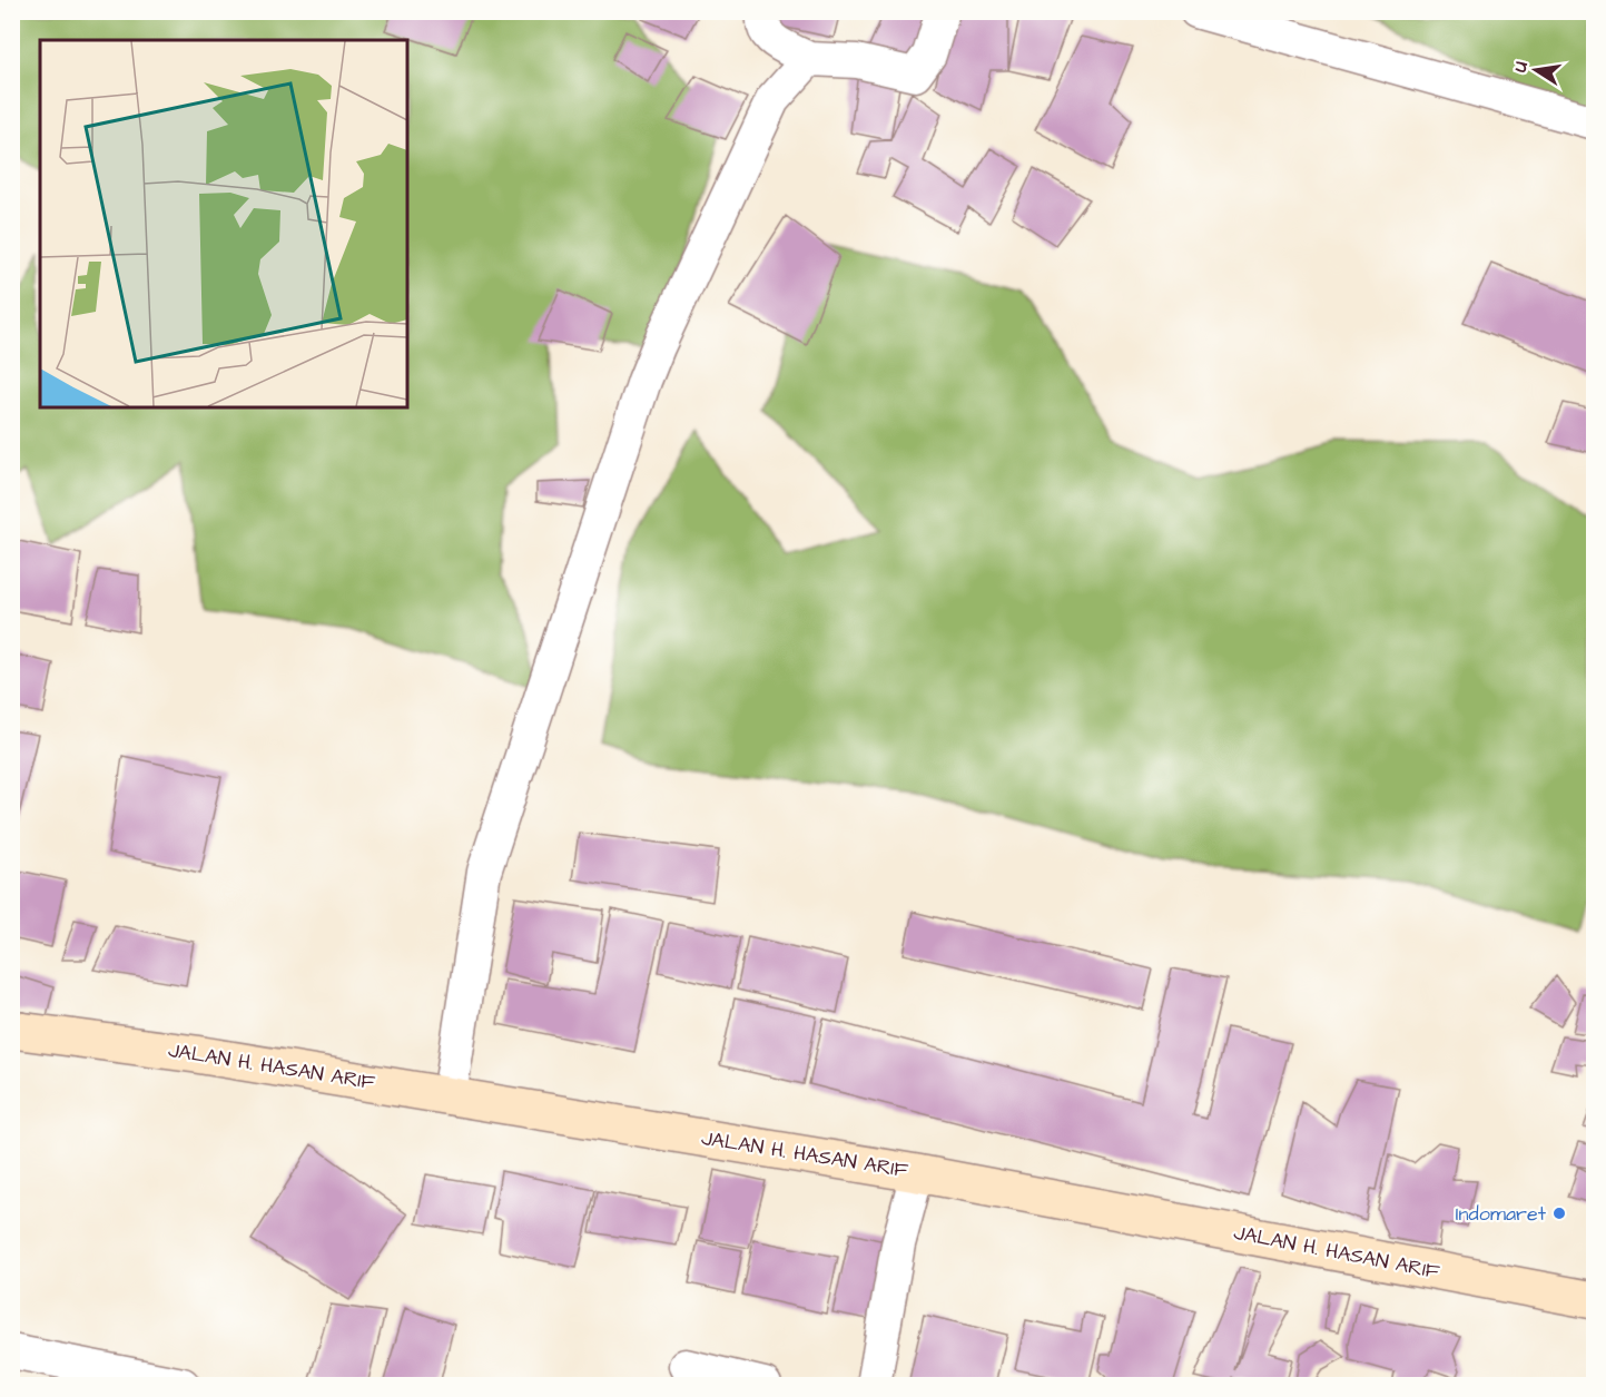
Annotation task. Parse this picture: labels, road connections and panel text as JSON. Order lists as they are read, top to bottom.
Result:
{
  "streets": {
    "main road": ["JALAN H. HASAN ARIF"]
  },
  "places": ["Indomaret"],
  "north": "left"
}
